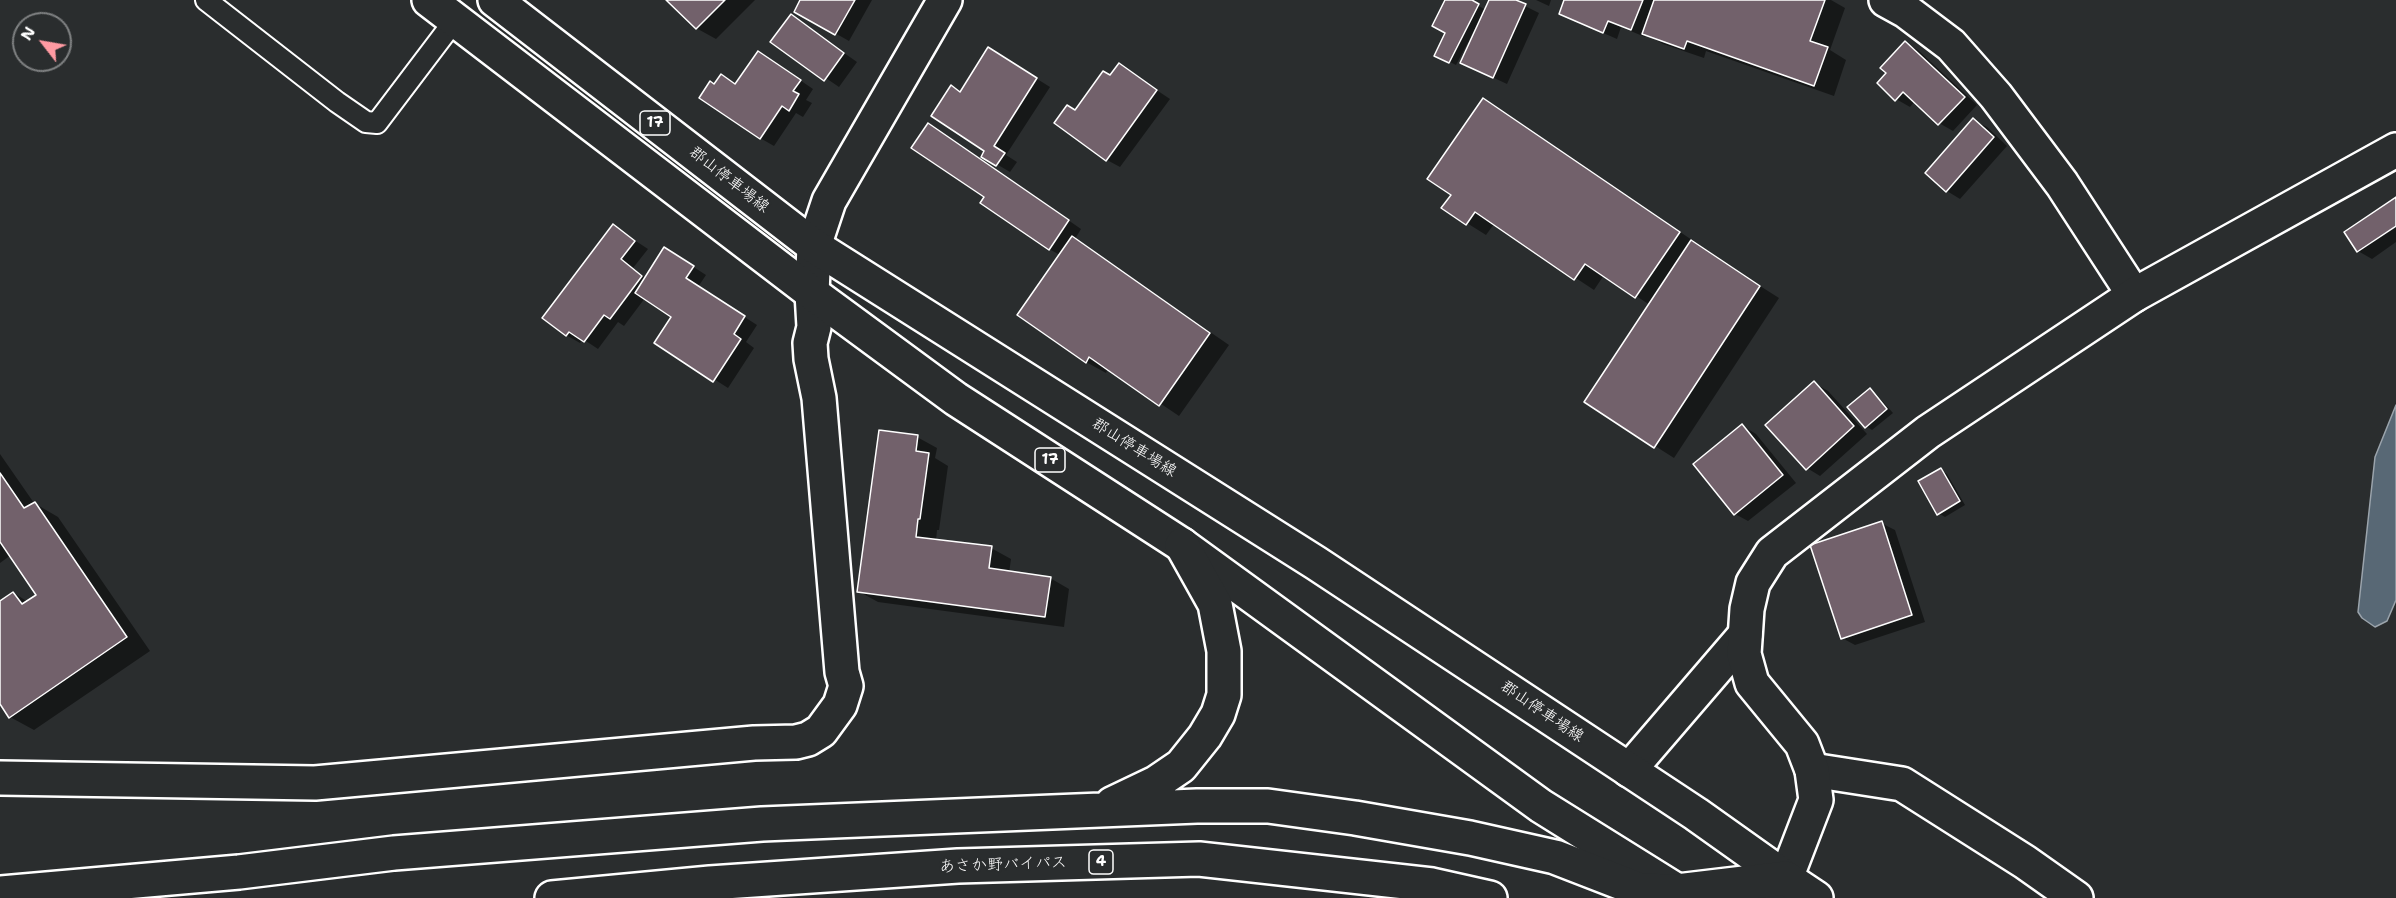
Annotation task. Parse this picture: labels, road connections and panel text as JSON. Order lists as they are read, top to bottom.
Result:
{
  "streets": {
    "main road": [
      "17",
      "郡山停車場線",
      "4",
      "あさか野バイパス"
    ]
  },
  "north": "top left"
}
